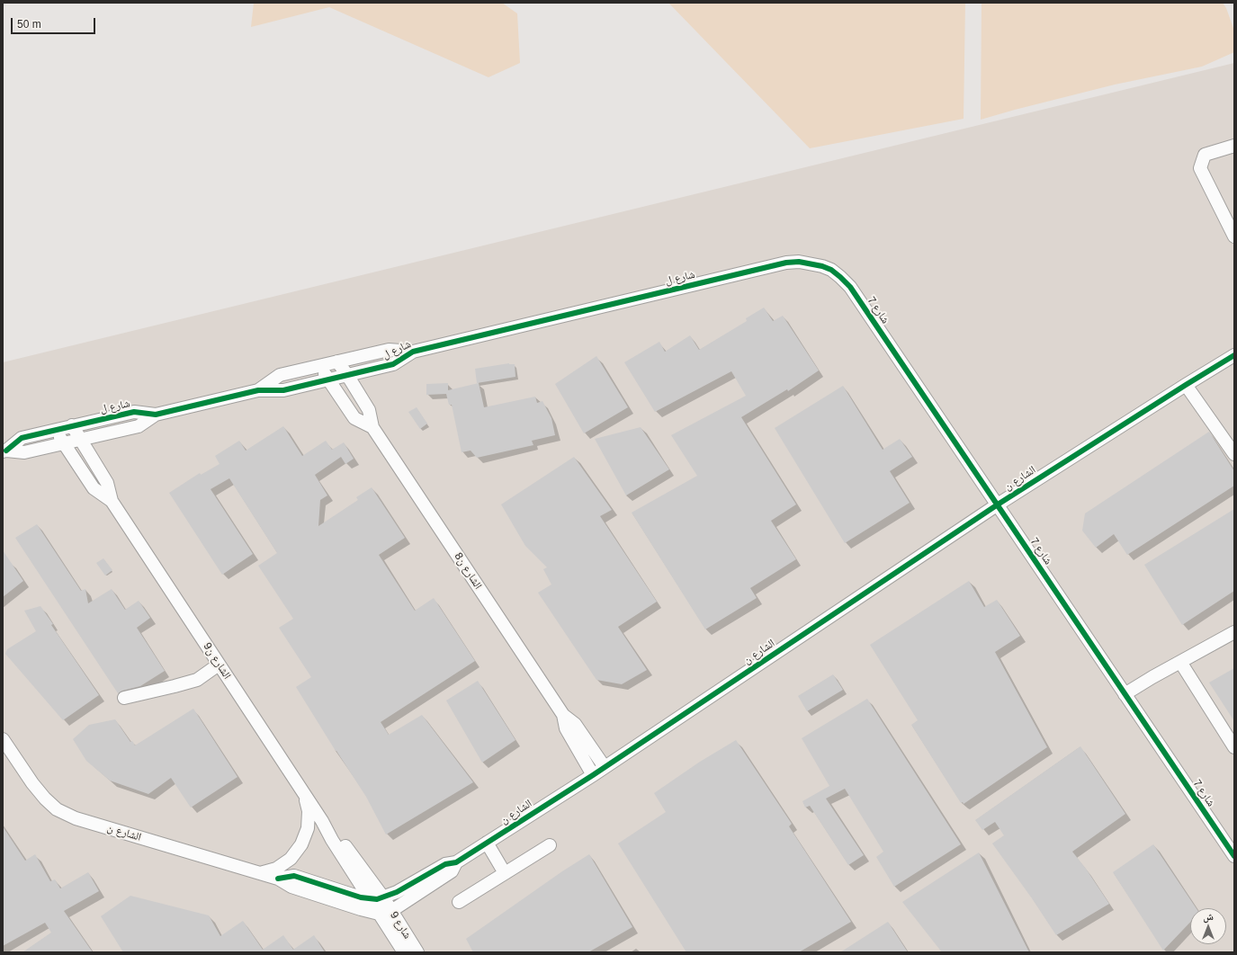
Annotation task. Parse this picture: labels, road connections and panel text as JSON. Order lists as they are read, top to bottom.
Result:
{
  "streets": {
    "street": [
      "شارع ل",
      "شارع 7",
      "الشارع ن",
      "الشارع ن8",
      "الشارع ن9",
      "شارع 9"
    ]
  },
  "crossings": [
    ["شارع ل", "شارع 7"],
    ["شارع ل", "الشارع ن8"],
    ["شارع ل", "الشارع ن9"],
    ["شارع 7", "الشارع ن"],
    ["الشارع ن", "الشارع ن8"],
    ["الشارع ن", "الشارع ن9"],
    ["الشارع ن", "شارع 9"],
    ["الشارع ن9", "شارع 9"]
  ],
  "scale_bar": "50 m",
  "north": "top"
}
